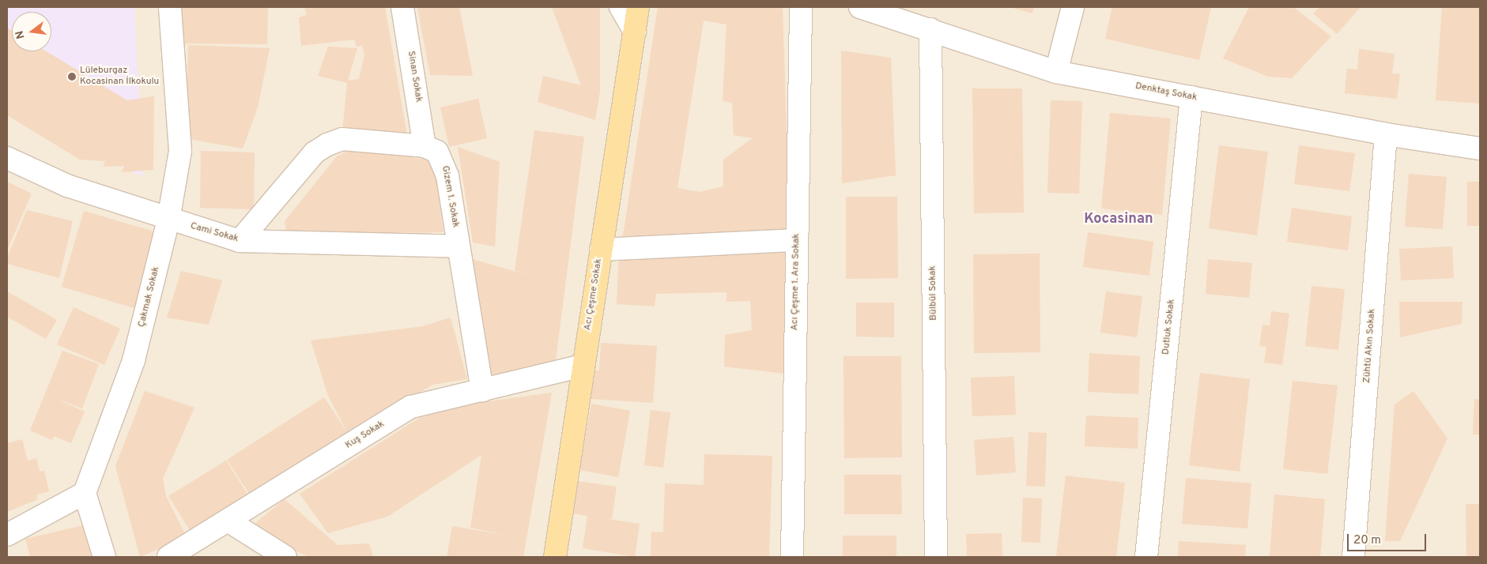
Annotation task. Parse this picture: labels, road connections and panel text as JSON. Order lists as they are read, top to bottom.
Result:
{
  "streets": {
    "main road": ["Acı Çeşme Sokak"],
    "street": [
      "Sinan Sokak",
      "Denktaş Sokak",
      "Gizem 1. Sokak",
      "Cami Sokak",
      "Acı Çeşme 1. Ara Sokak",
      "Bülbül Sokak",
      "Çakmak Sokak",
      "Dutluk Sokak",
      "Zühtü Akın Sokak",
      "Kuş Sokak"
    ]
  },
  "crossings": [
    ["Sinan Sokak", "Gizem 1. Sokak"],
    ["Denktaş Sokak", "Bülbül Sokak"],
    ["Denktaş Sokak", "Dutluk Sokak"],
    ["Denktaş Sokak", "Zühtü Akın Sokak"],
    ["Gizem 1. Sokak", "Cami Sokak"],
    ["Gizem 1. Sokak", "Kuş Sokak"],
    ["Cami Sokak", "Çakmak Sokak"],
    ["Acı Çeşme Sokak", "Kuş Sokak"]
  ],
  "districts": ["Kocasinan"],
  "places": ["Lüleburgaz Kocasinan İlkokulu"],
  "scale_bar": "20 m",
  "north": "left"
}
